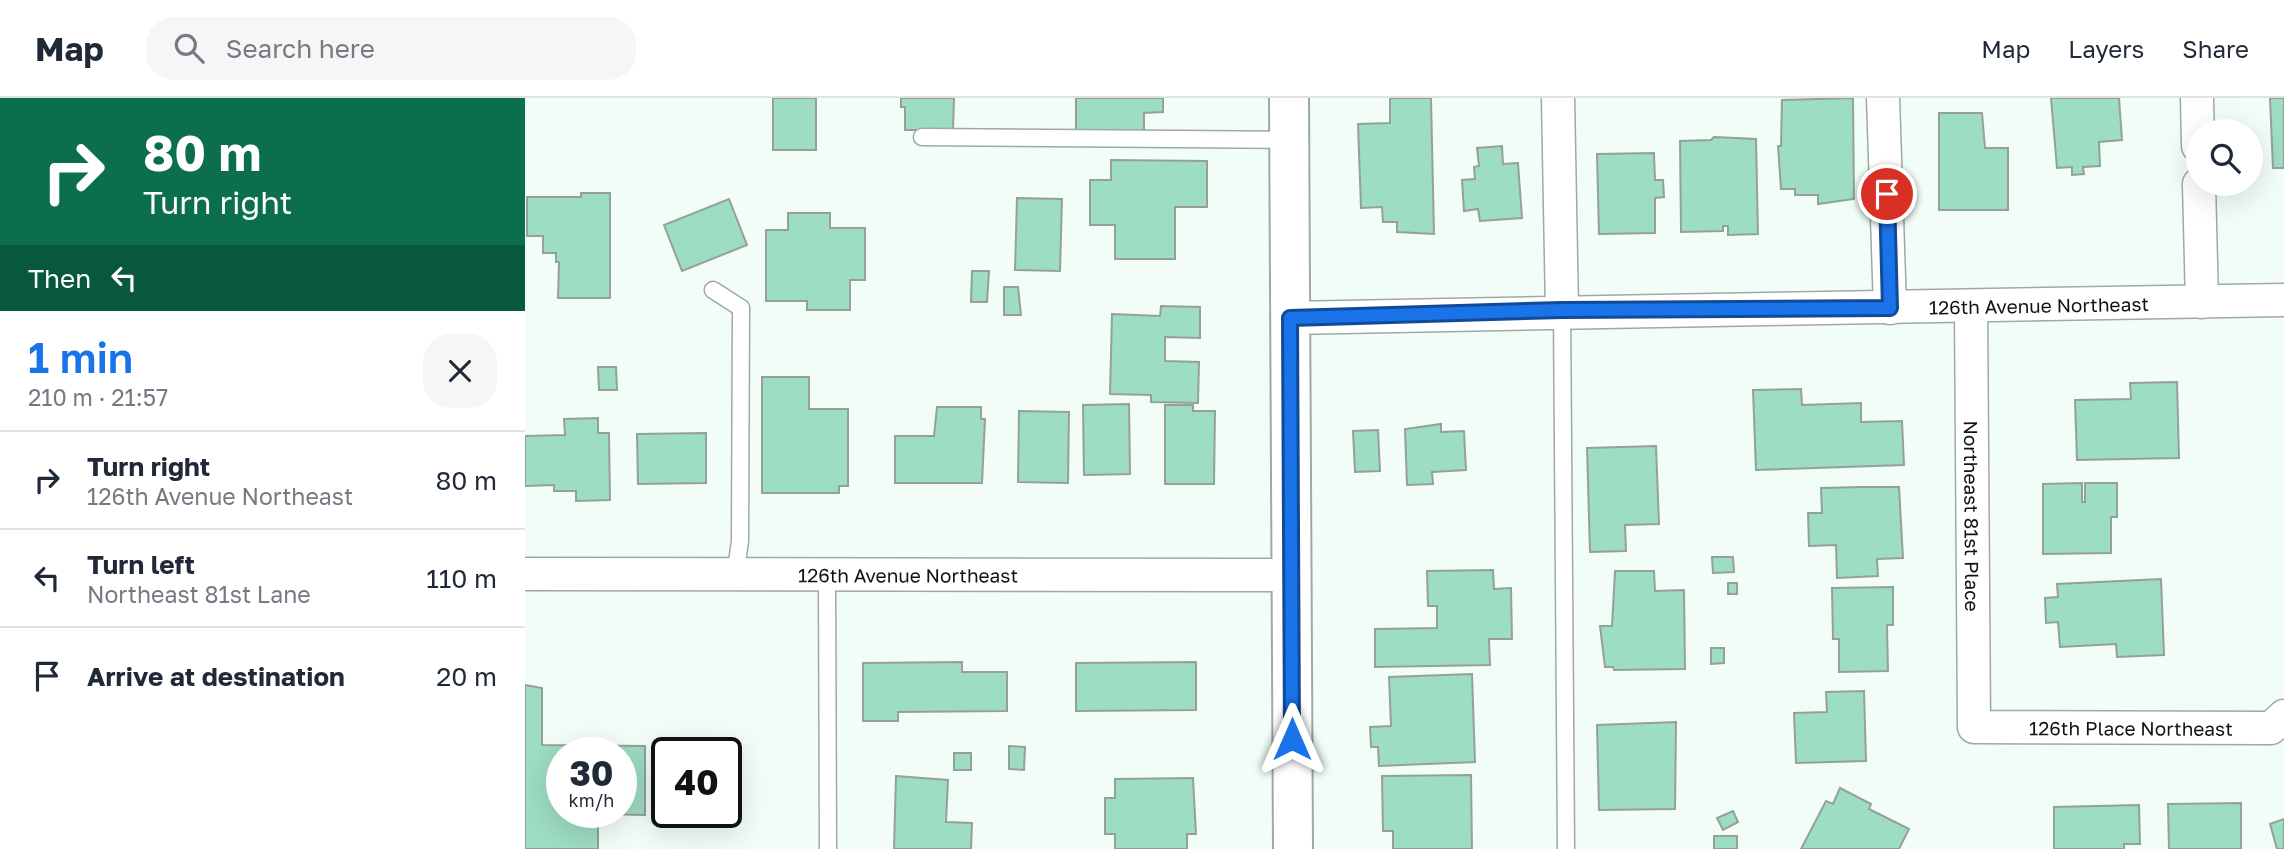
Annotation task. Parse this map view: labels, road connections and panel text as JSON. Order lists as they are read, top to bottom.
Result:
{
  "streets": {
    "street": ["126th Avenue Northeast", "Northeast 81st Place", "126th Place Northeast"]
  },
  "crossings": [
    ["126th Avenue Northeast", "Northeast 81st Place"],
    ["Northeast 81st Place", "126th Place Northeast"]
  ],
  "page": {
    "header": "Map",
    "search": "Search here",
    "nav": ["Map", "Layers", "Share"],
    "turn": ["80 m", "Turn right"],
    "then": "Then",
    "heading": ["1 min", "210 m · 21:57"],
    "list": [
      {
        "name": "Turn right",
        "note": "126th Avenue Northeast",
        "value": "80 m"
      },
      {
        "name": "Turn left",
        "note": "Northeast 81st Lane",
        "value": "110 m"
      },
      {
        "name": "Arrive at destination",
        "value": "20 m"
      }
    ],
    "speed": "30 km/h",
    "limit": "40"
  }
}
